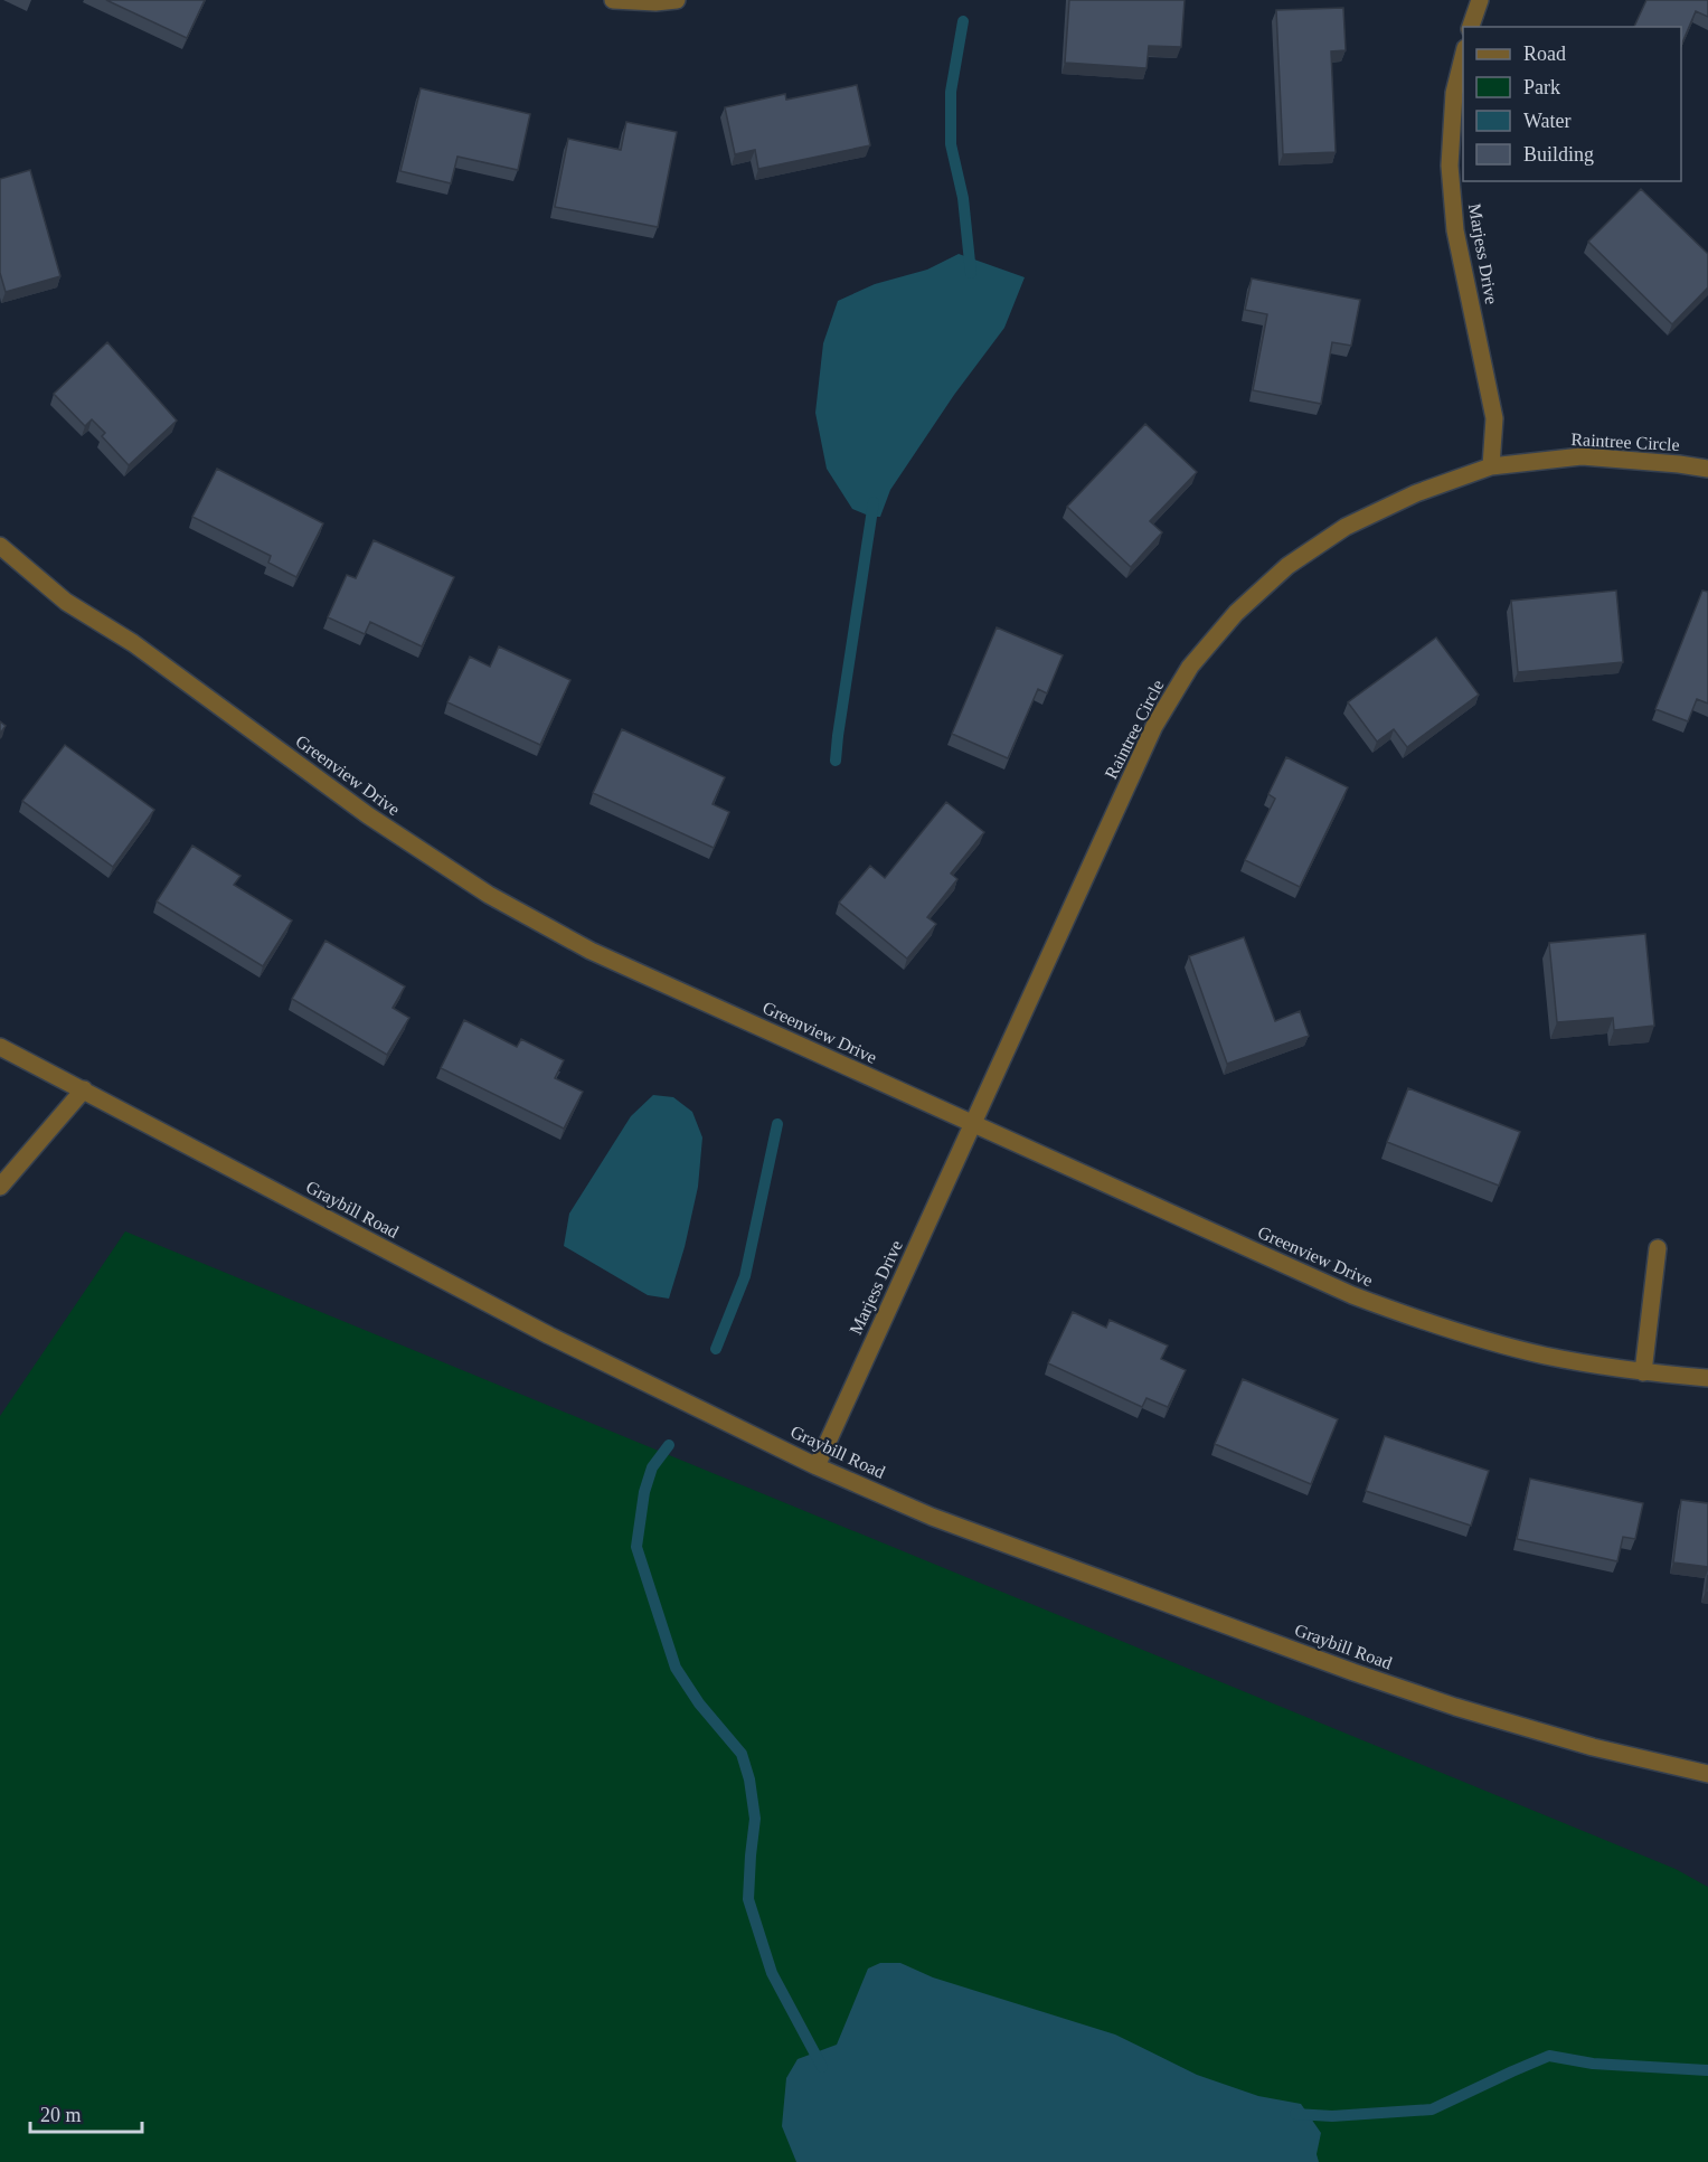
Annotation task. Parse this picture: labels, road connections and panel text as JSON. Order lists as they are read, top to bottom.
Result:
{
  "streets": {
    "street": [
      "Marjess Drive",
      "Raintree Circle",
      "Greenview Drive",
      "Graybill Road"
    ]
  },
  "crossings": [
    ["Marjess Drive", "Raintree Circle"],
    ["Marjess Drive", "Greenview Drive"],
    ["Marjess Drive", "Graybill Road"],
    ["Raintree Circle", "Greenview Drive"]
  ],
  "legend": [
    "Road",
    "Park",
    "Water",
    "Building"
  ],
  "scale_bar": "20 m"
}
